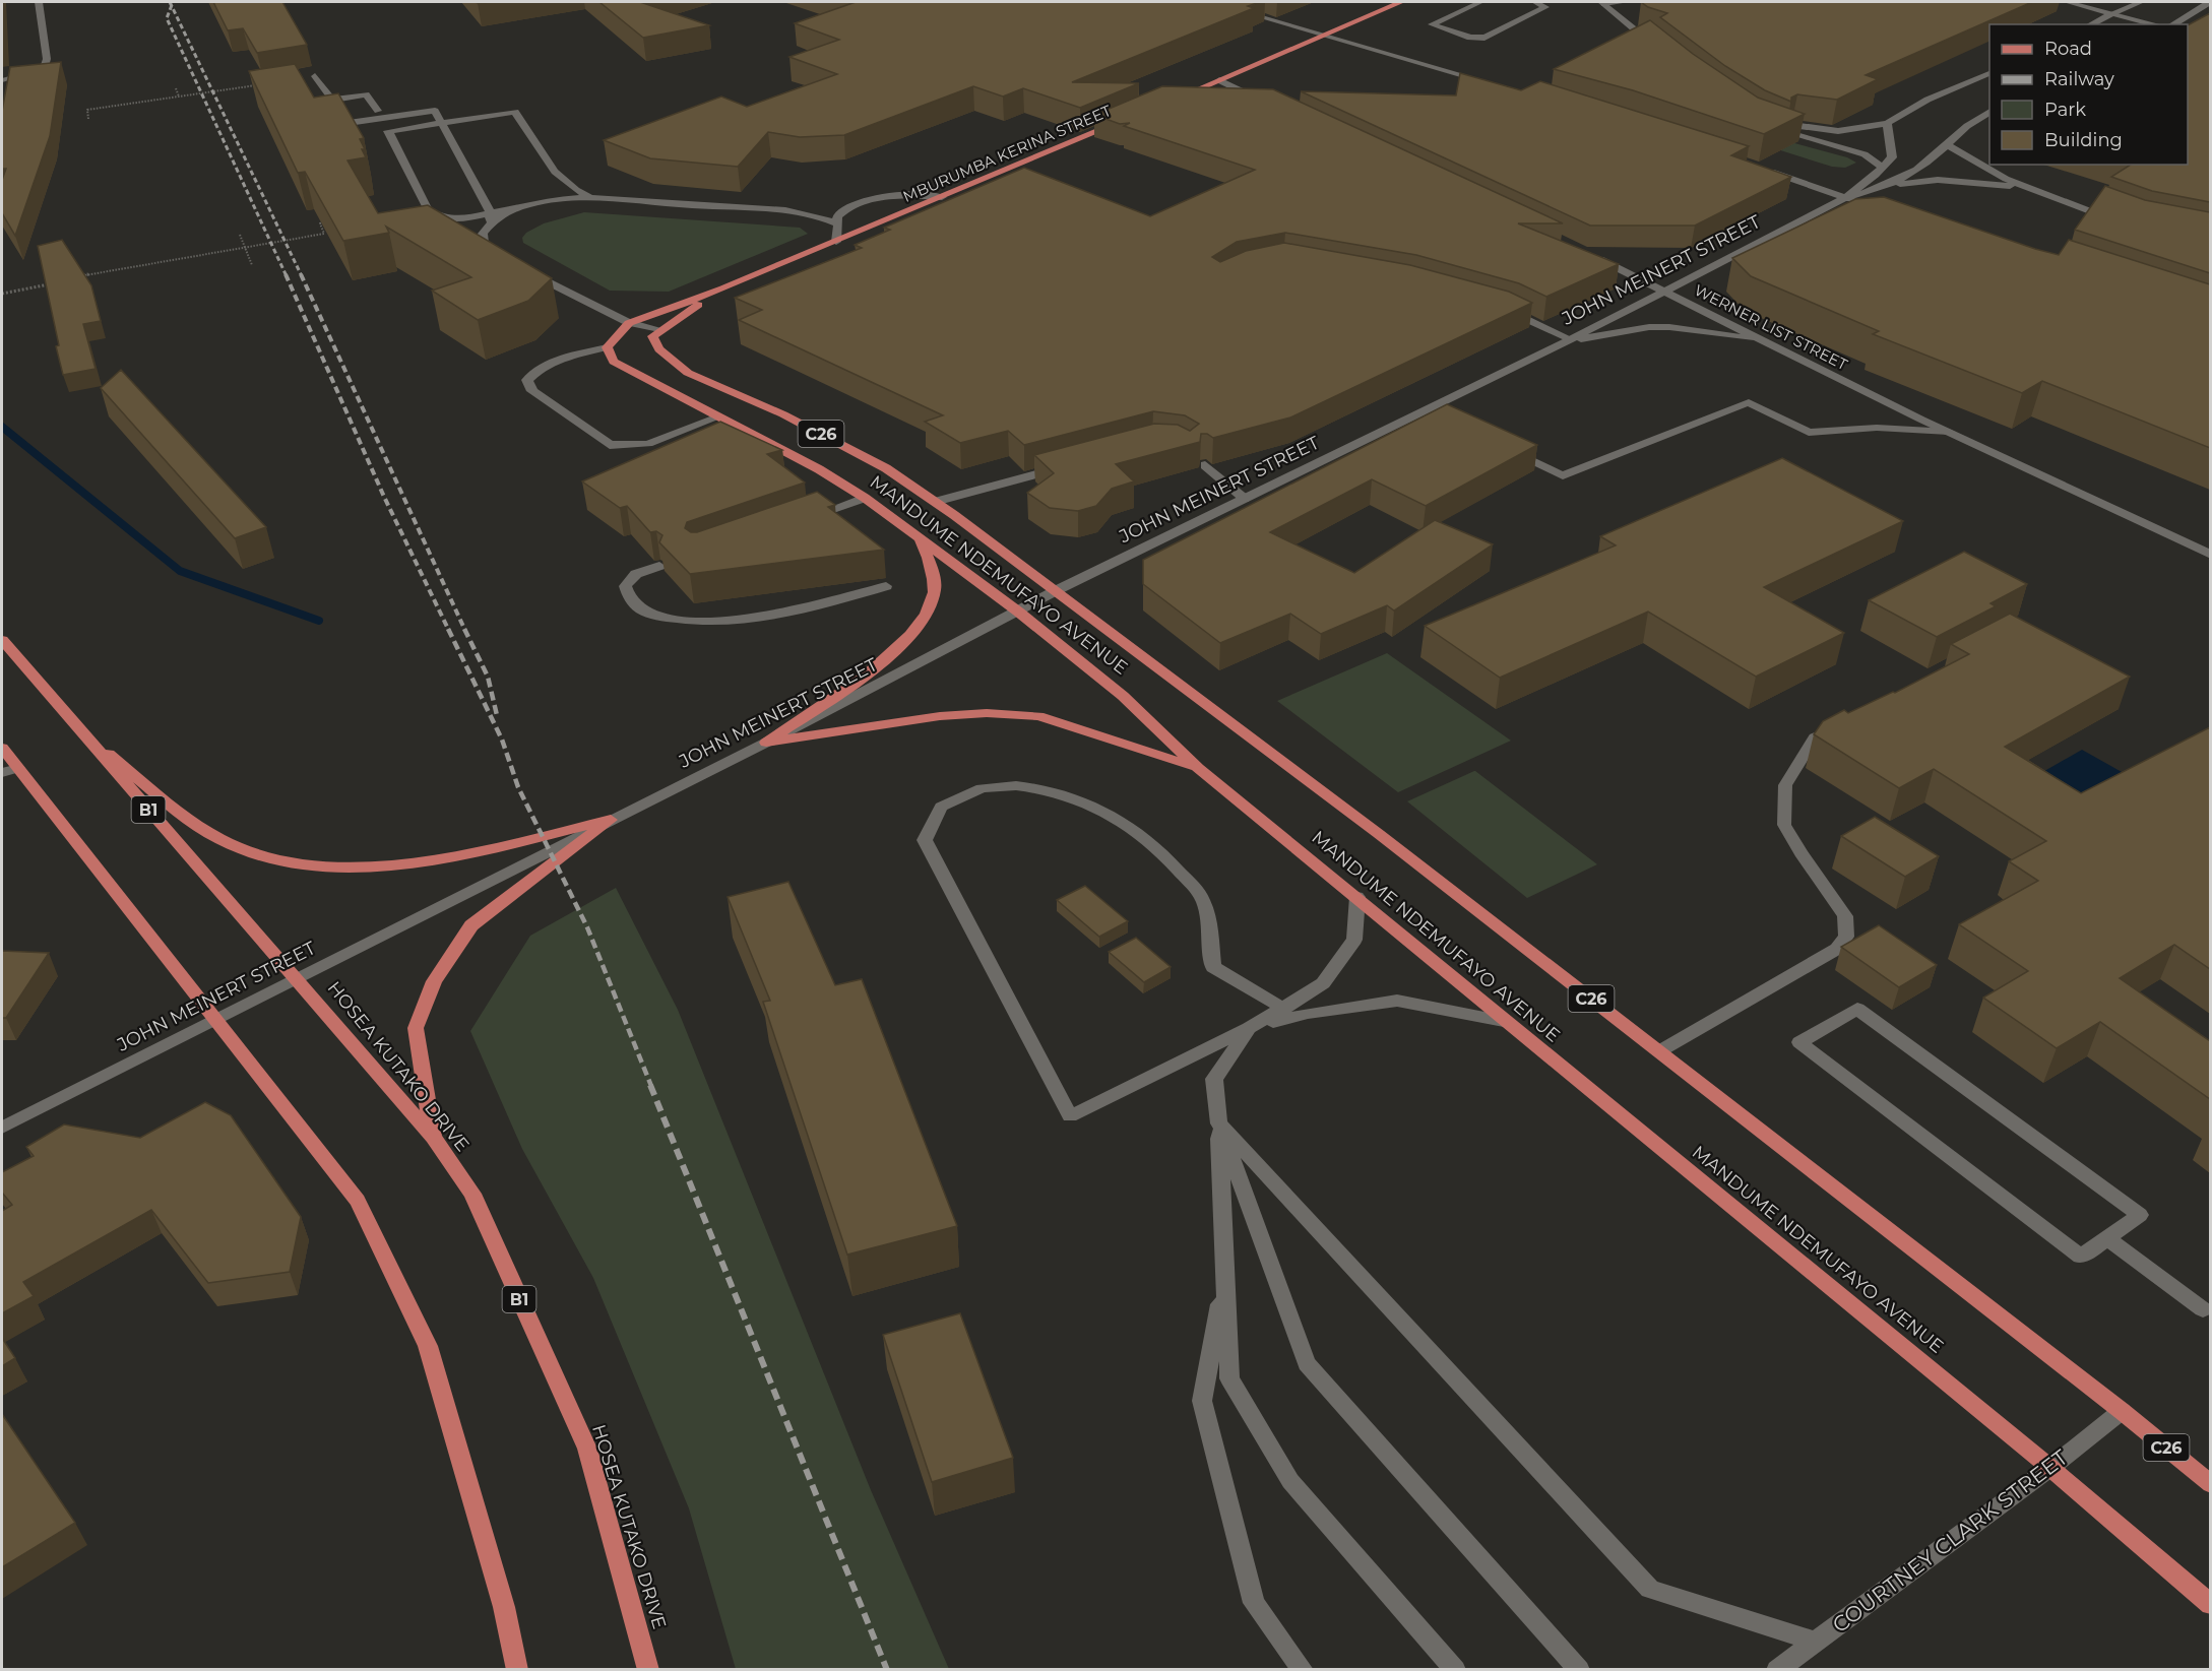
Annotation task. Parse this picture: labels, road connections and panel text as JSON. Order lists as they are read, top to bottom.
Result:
{
  "streets": {
    "main road": [
      "MBURUMBA KERINA STREET",
      "C26",
      "MANDUME NDEMUFAYO AVENUE",
      "B1",
      "HOSEA KUTAKO DRIVE"
    ],
    "street": ["JOHN MEINERT STREET", "WERNER LIST STREET", "COURTNEY CLARK STREET"]
  },
  "crossings": [
    ["JOHN MEINERT STREET", "WERNER LIST STREET"],
    ["JOHN MEINERT STREET", "MANDUME NDEMUFAYO AVENUE"],
    ["JOHN MEINERT STREET", "HOSEA KUTAKO DRIVE"],
    ["MANDUME NDEMUFAYO AVENUE", "COURTNEY CLARK STREET"]
  ],
  "legend": [
    "Road",
    "Railway",
    "Park",
    "Building"
  ]
}
